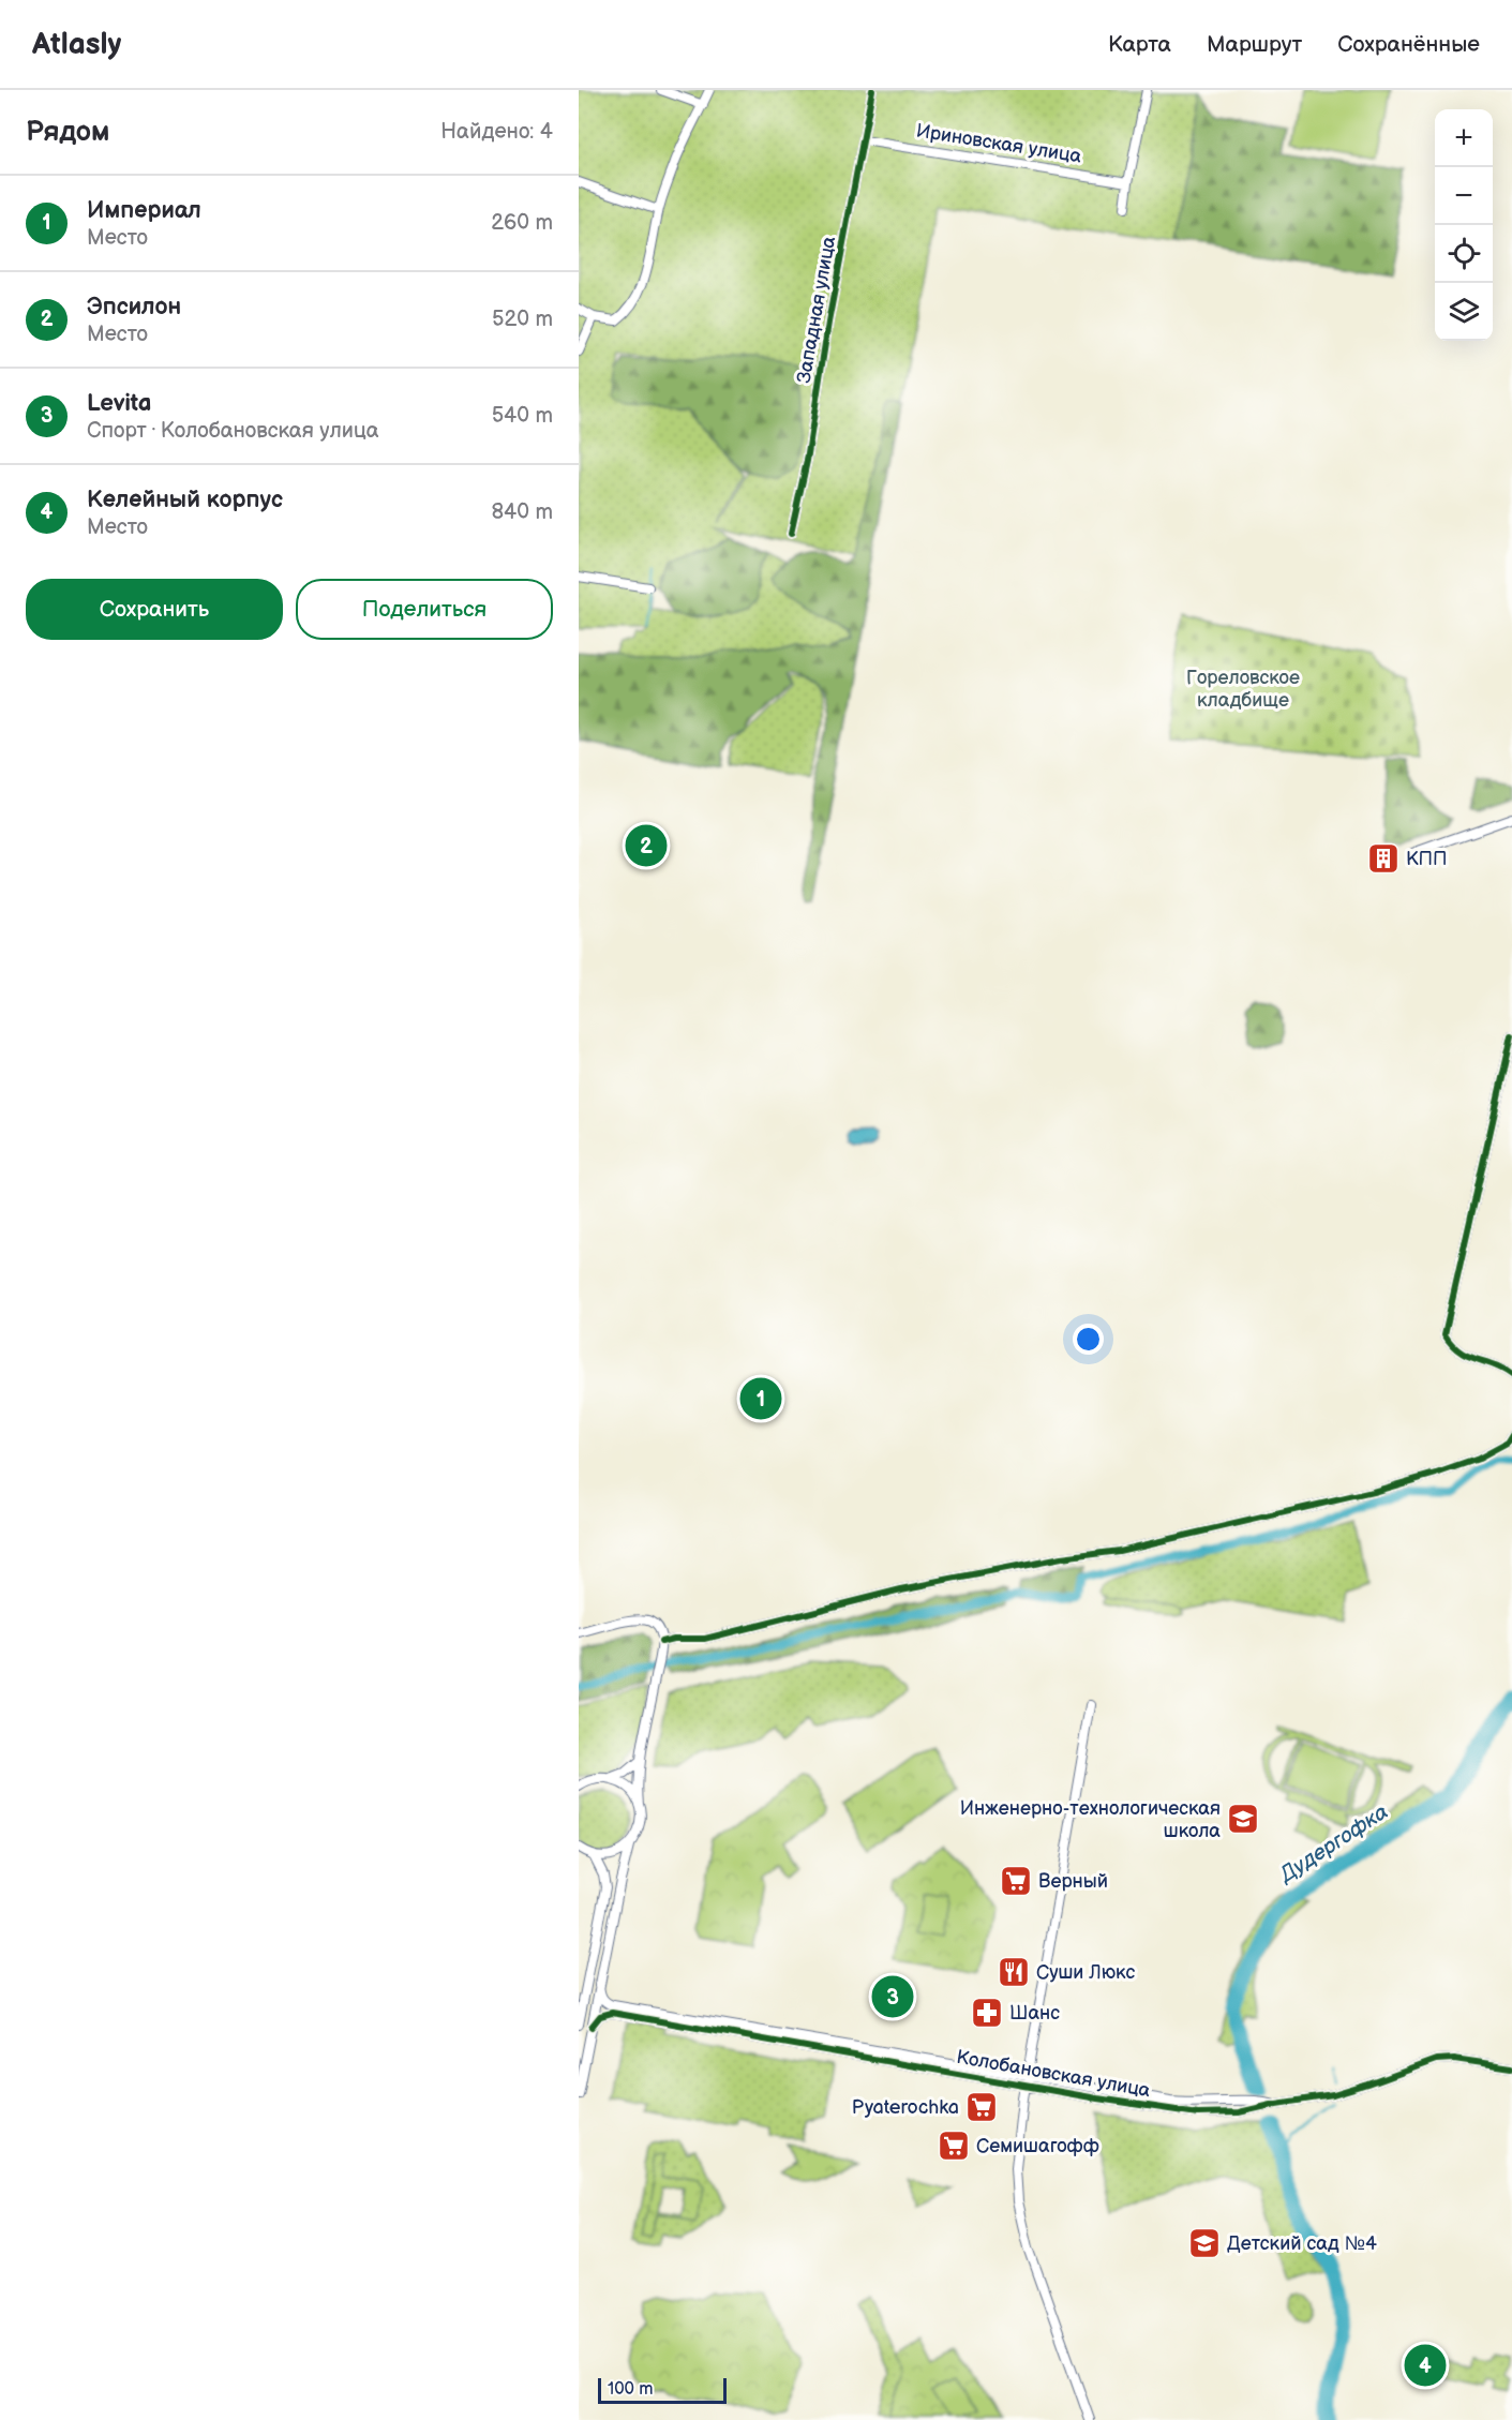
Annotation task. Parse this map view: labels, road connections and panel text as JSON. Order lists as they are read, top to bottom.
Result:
{
  "streets": {
    "street": ["Ириновская улица", "Западная улица", "Колобановская улица"]
  },
  "crossings": [
    ["Ириновская улица", "Западная улица"]
  ],
  "water": ["Дудергофка"],
  "parks": ["Гореловское кладбище"],
  "places": {
    "building": ["КПП"],
    "school or university": ["Инженерно-технологическая школа", "Детский сад №4"],
    "supermarket": ["Верный", "Pyaterochka", "Семишагофф"],
    "restaurant": ["Суши Люкс"],
    "pharmacy": ["Шанс"]
  },
  "scale_bar": "100 m",
  "page": {
    "header": "Atlasly",
    "nav": ["Карта", "Маршрут", "Сохранённые"],
    "heading": ["Рядом", "Найдено: 4"],
    "map_buttons": ["+", "−"],
    "list": [
      {
        "mark": "1",
        "name": "Империал",
        "note": "Место",
        "value": "260 m"
      },
      {
        "mark": "2",
        "name": "Эпсилон",
        "note": "Место",
        "value": "520 m"
      },
      {
        "mark": "3",
        "name": "Levita",
        "note": "Спорт · Колобановская улица",
        "value": "540 m"
      },
      {
        "mark": "4",
        "name": "Келейный корпус",
        "note": "Место",
        "value": "840 m"
      }
    ],
    "buttons": ["Сохранить", "Поделиться"],
    "pins": [
      "2",
      "1",
      "3",
      "4"
    ],
    "scale": "100 m"
  }
}
